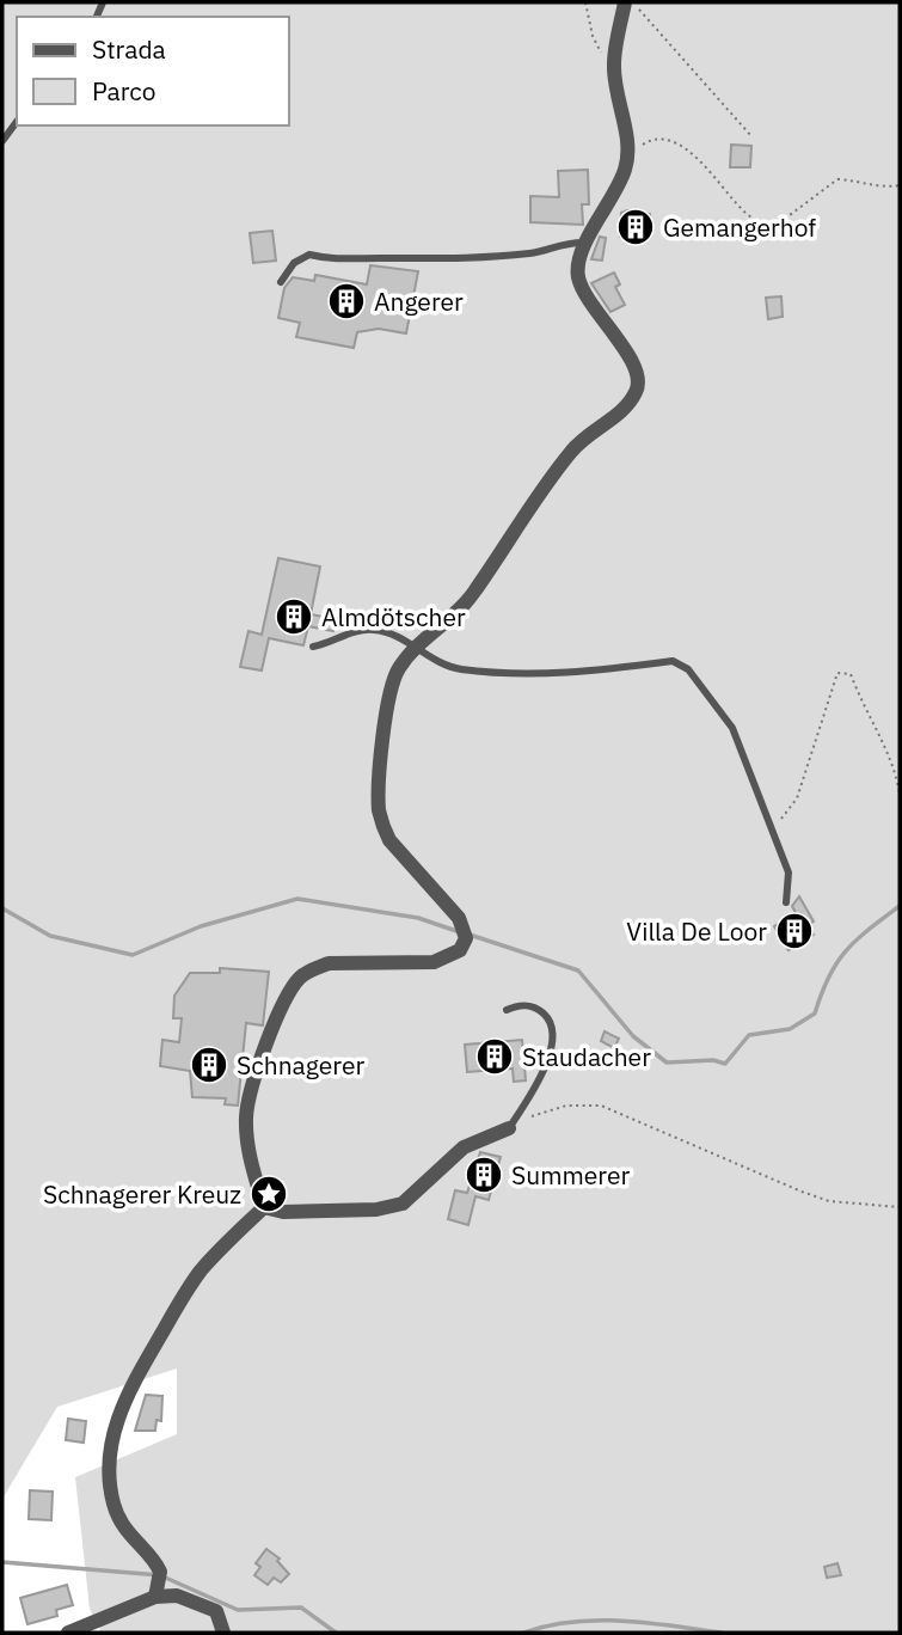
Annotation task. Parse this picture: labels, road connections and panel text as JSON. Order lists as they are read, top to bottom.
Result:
{
  "places": {
    "building": [
      "Gemangerhof",
      "Angerer",
      "Almdötscher",
      "Villa De Loor",
      "Staudacher",
      "Schnagerer",
      "Summerer"
    ],
    "place": ["Schnagerer Kreuz"]
  },
  "legend": ["Strada", "Parco"]
}
